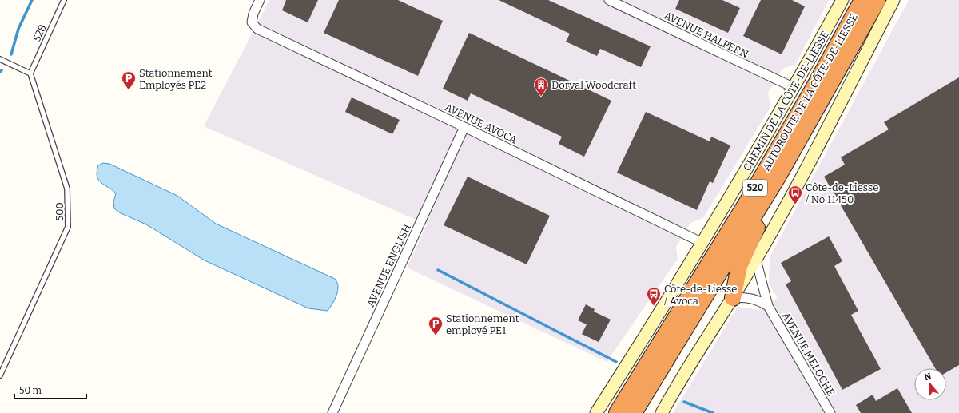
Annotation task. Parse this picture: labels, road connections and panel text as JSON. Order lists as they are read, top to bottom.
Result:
{
  "streets": {
    "highway": ["AUTOROUTE DE LA CÔTE-DE-LIESSE", "520"],
    "main road": ["CHEMIN DE LA CÔTE-DE-LIESSE"],
    "street": [
      "AVENUE HALPERN",
      "AVENUE AVOCA",
      "AVENUE ENGLISH",
      "AVENUE MELOCHE"
    ],
    "lane": ["528", "500"]
  },
  "crossings": [
    ["528", "500"],
    ["AVENUE HALPERN", "CHEMIN DE LA CÔTE-DE-LIESSE"],
    ["CHEMIN DE LA CÔTE-DE-LIESSE", "AVENUE AVOCA"],
    ["AVENUE AVOCA", "AVENUE ENGLISH"]
  ],
  "places": {
    "parking": ["Stationnement Employés PE2", "Stationnement employé PE1"],
    "building": ["Dorval Woodcraft"],
    "bus stop": ["Côte-de-Liesse / No 11450", "Côte-de-Liesse / Avoca"]
  },
  "scale_bar": "50 m",
  "north": "top"
}
